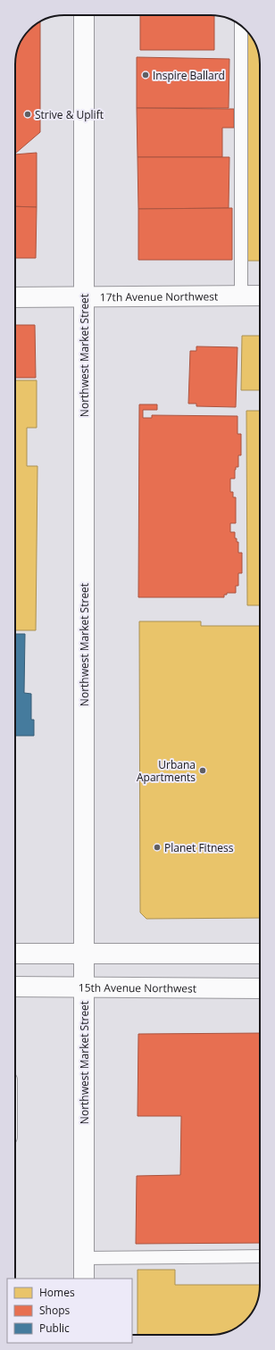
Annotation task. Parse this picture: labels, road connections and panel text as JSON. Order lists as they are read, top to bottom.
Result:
{
  "streets": {
    "main road": ["17th Avenue Northwest", "Northwest Market Street", "15th Avenue Northwest"]
  },
  "crossings": [
    ["17th Avenue Northwest", "Northwest Market Street"],
    ["Northwest Market Street", "15th Avenue Northwest"]
  ],
  "places": [
    "Inspire Ballard",
    "Strive & Uplift",
    "Urbana Apartments",
    "Planet Fitness"
  ],
  "legend": ["Homes", "Shops", "Public"]
}
